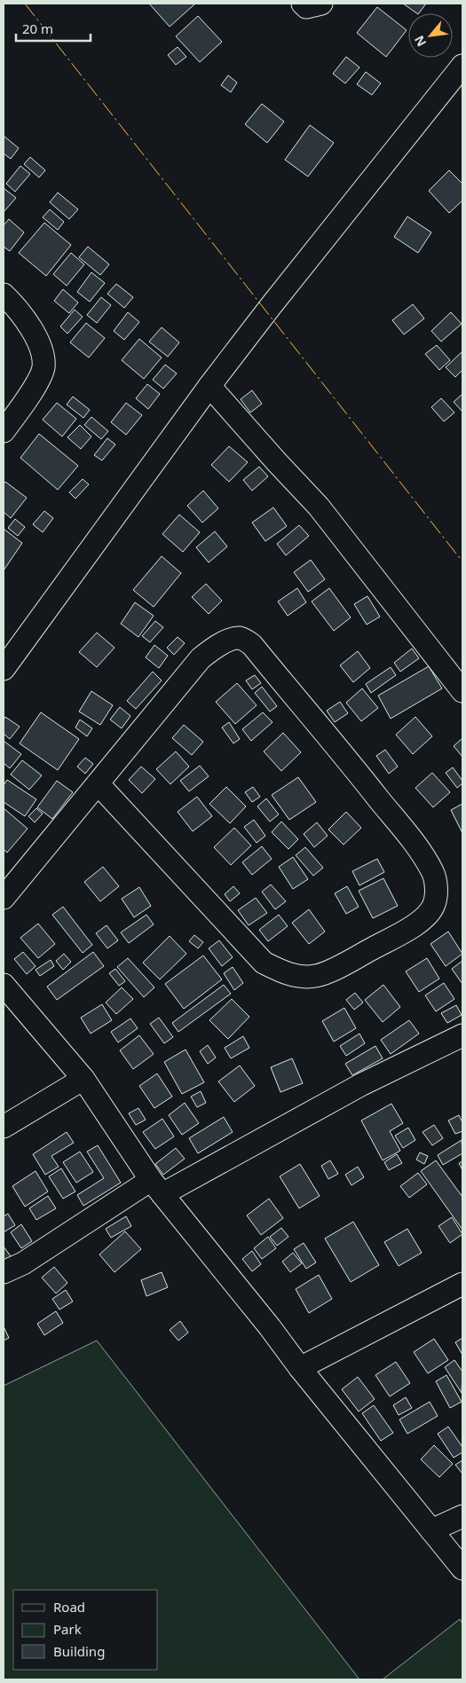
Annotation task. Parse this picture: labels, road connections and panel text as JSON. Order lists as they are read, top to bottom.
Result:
{
  "legend": ["Road", "Park", "Building"],
  "scale_bar": "20 m",
  "north": "bottom left"
}
